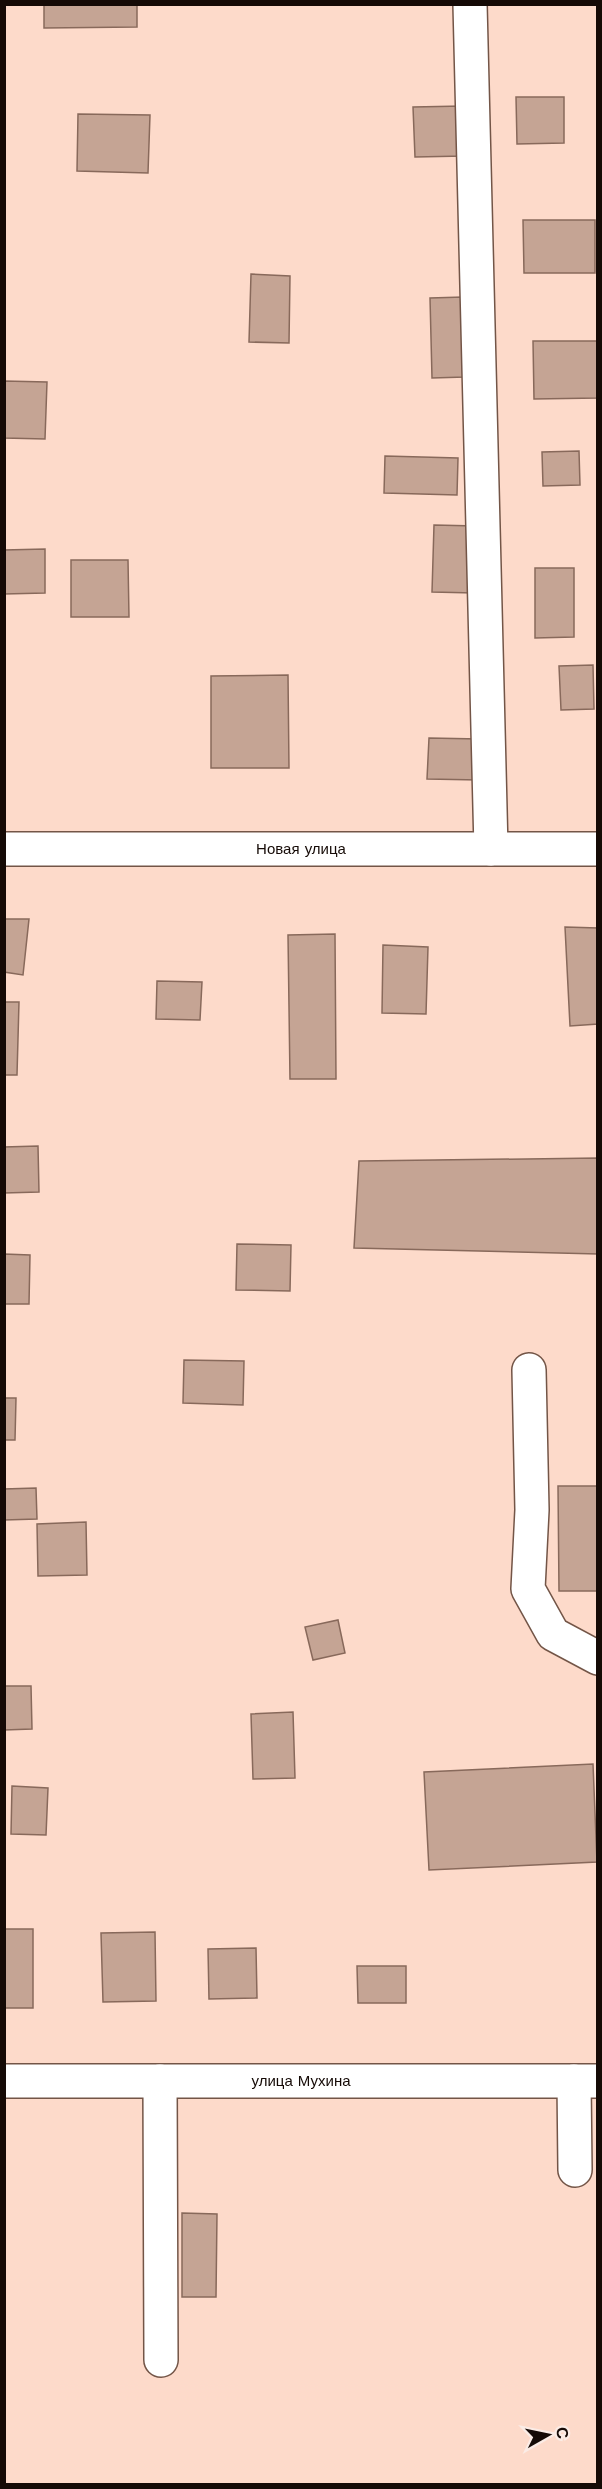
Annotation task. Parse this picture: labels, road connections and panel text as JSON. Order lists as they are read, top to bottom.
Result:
{
  "streets": {
    "street": ["Новая улица", "улица Мухина"]
  },
  "north": "right"
}
